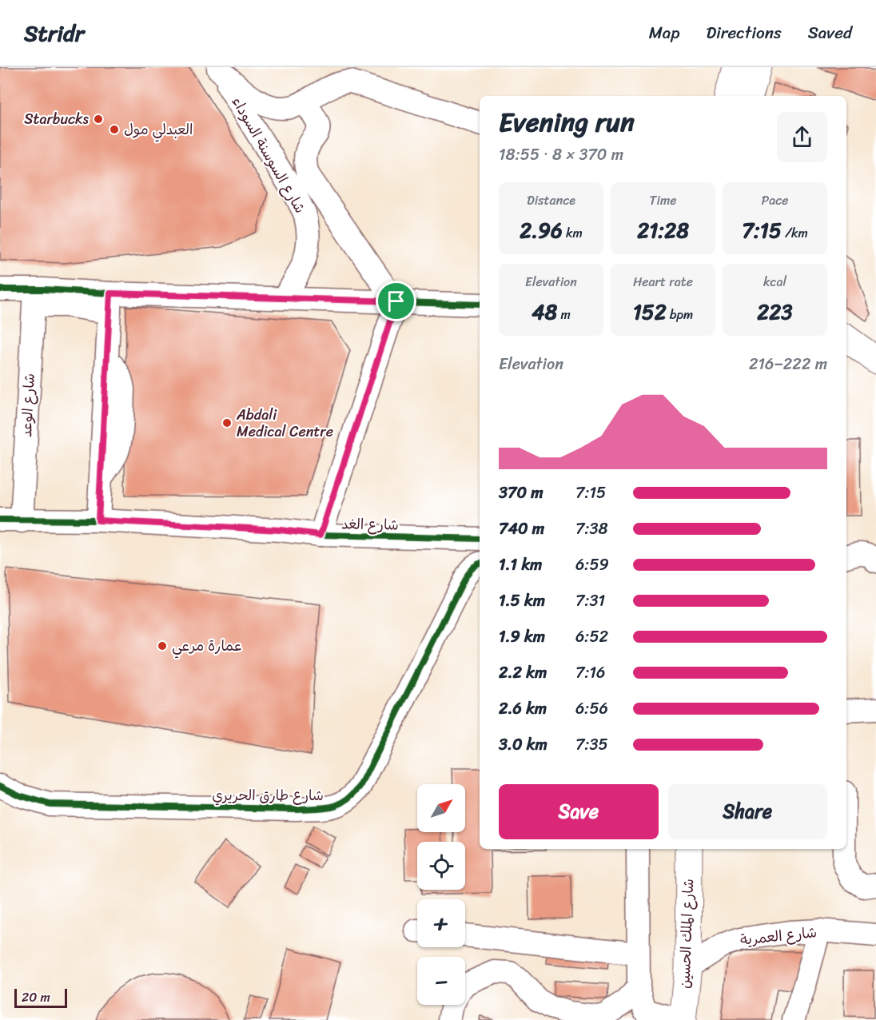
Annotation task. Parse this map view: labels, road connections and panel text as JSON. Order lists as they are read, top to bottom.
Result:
{
  "streets": {
    "main road": ["شارع الملك الحسين"],
    "street": [
      "شارع السوسنة السوداء",
      "شارع الوعد",
      "شارع الغد",
      "شارع طارق الحريري",
      "شارع العمرية"
    ]
  },
  "crossings": [
    ["شارع الوعد", "شارع الغد"],
    ["شارع الغد", "شارع طارق الحريري"],
    ["شارع الملك الحسين", "شارع العمرية"]
  ],
  "places": [
    "Starbucks",
    "العبدلي مول",
    "Abdali Medical Centre",
    "عمارة مرعي"
  ],
  "scale_bar": "20 m",
  "north": "top right",
  "page": {
    "header": "Stridr",
    "nav": ["Map", "Directions", "Saved"],
    "heading": ["Evening run", "18:55 · 8 × 370 m"],
    "stats": [
      ["Distance", "2.96 km"],
      ["Time", "21:28"],
      ["Pace", "7:15 /km"],
      ["Elevation", "48 m"],
      ["Heart rate", "152 bpm"],
      ["kcal", "223"]
    ],
    "chart": ["Elevation", "216–222 m"],
    "list": [
      {
        "name": "370 m",
        "note": "7:15"
      },
      {
        "name": "740 m",
        "note": "7:38"
      },
      {
        "name": "1.1 km",
        "note": "6:59"
      },
      {
        "name": "1.5 km",
        "note": "7:31"
      },
      {
        "name": "1.9 km",
        "note": "6:52"
      },
      {
        "name": "2.2 km",
        "note": "7:16"
      },
      {
        "name": "2.6 km",
        "note": "6:56"
      },
      {
        "name": "3.0 km",
        "note": "7:35"
      }
    ],
    "buttons": ["Save", "Share"],
    "map_buttons": ["+", "−"],
    "scale": "20 m"
  }
}
